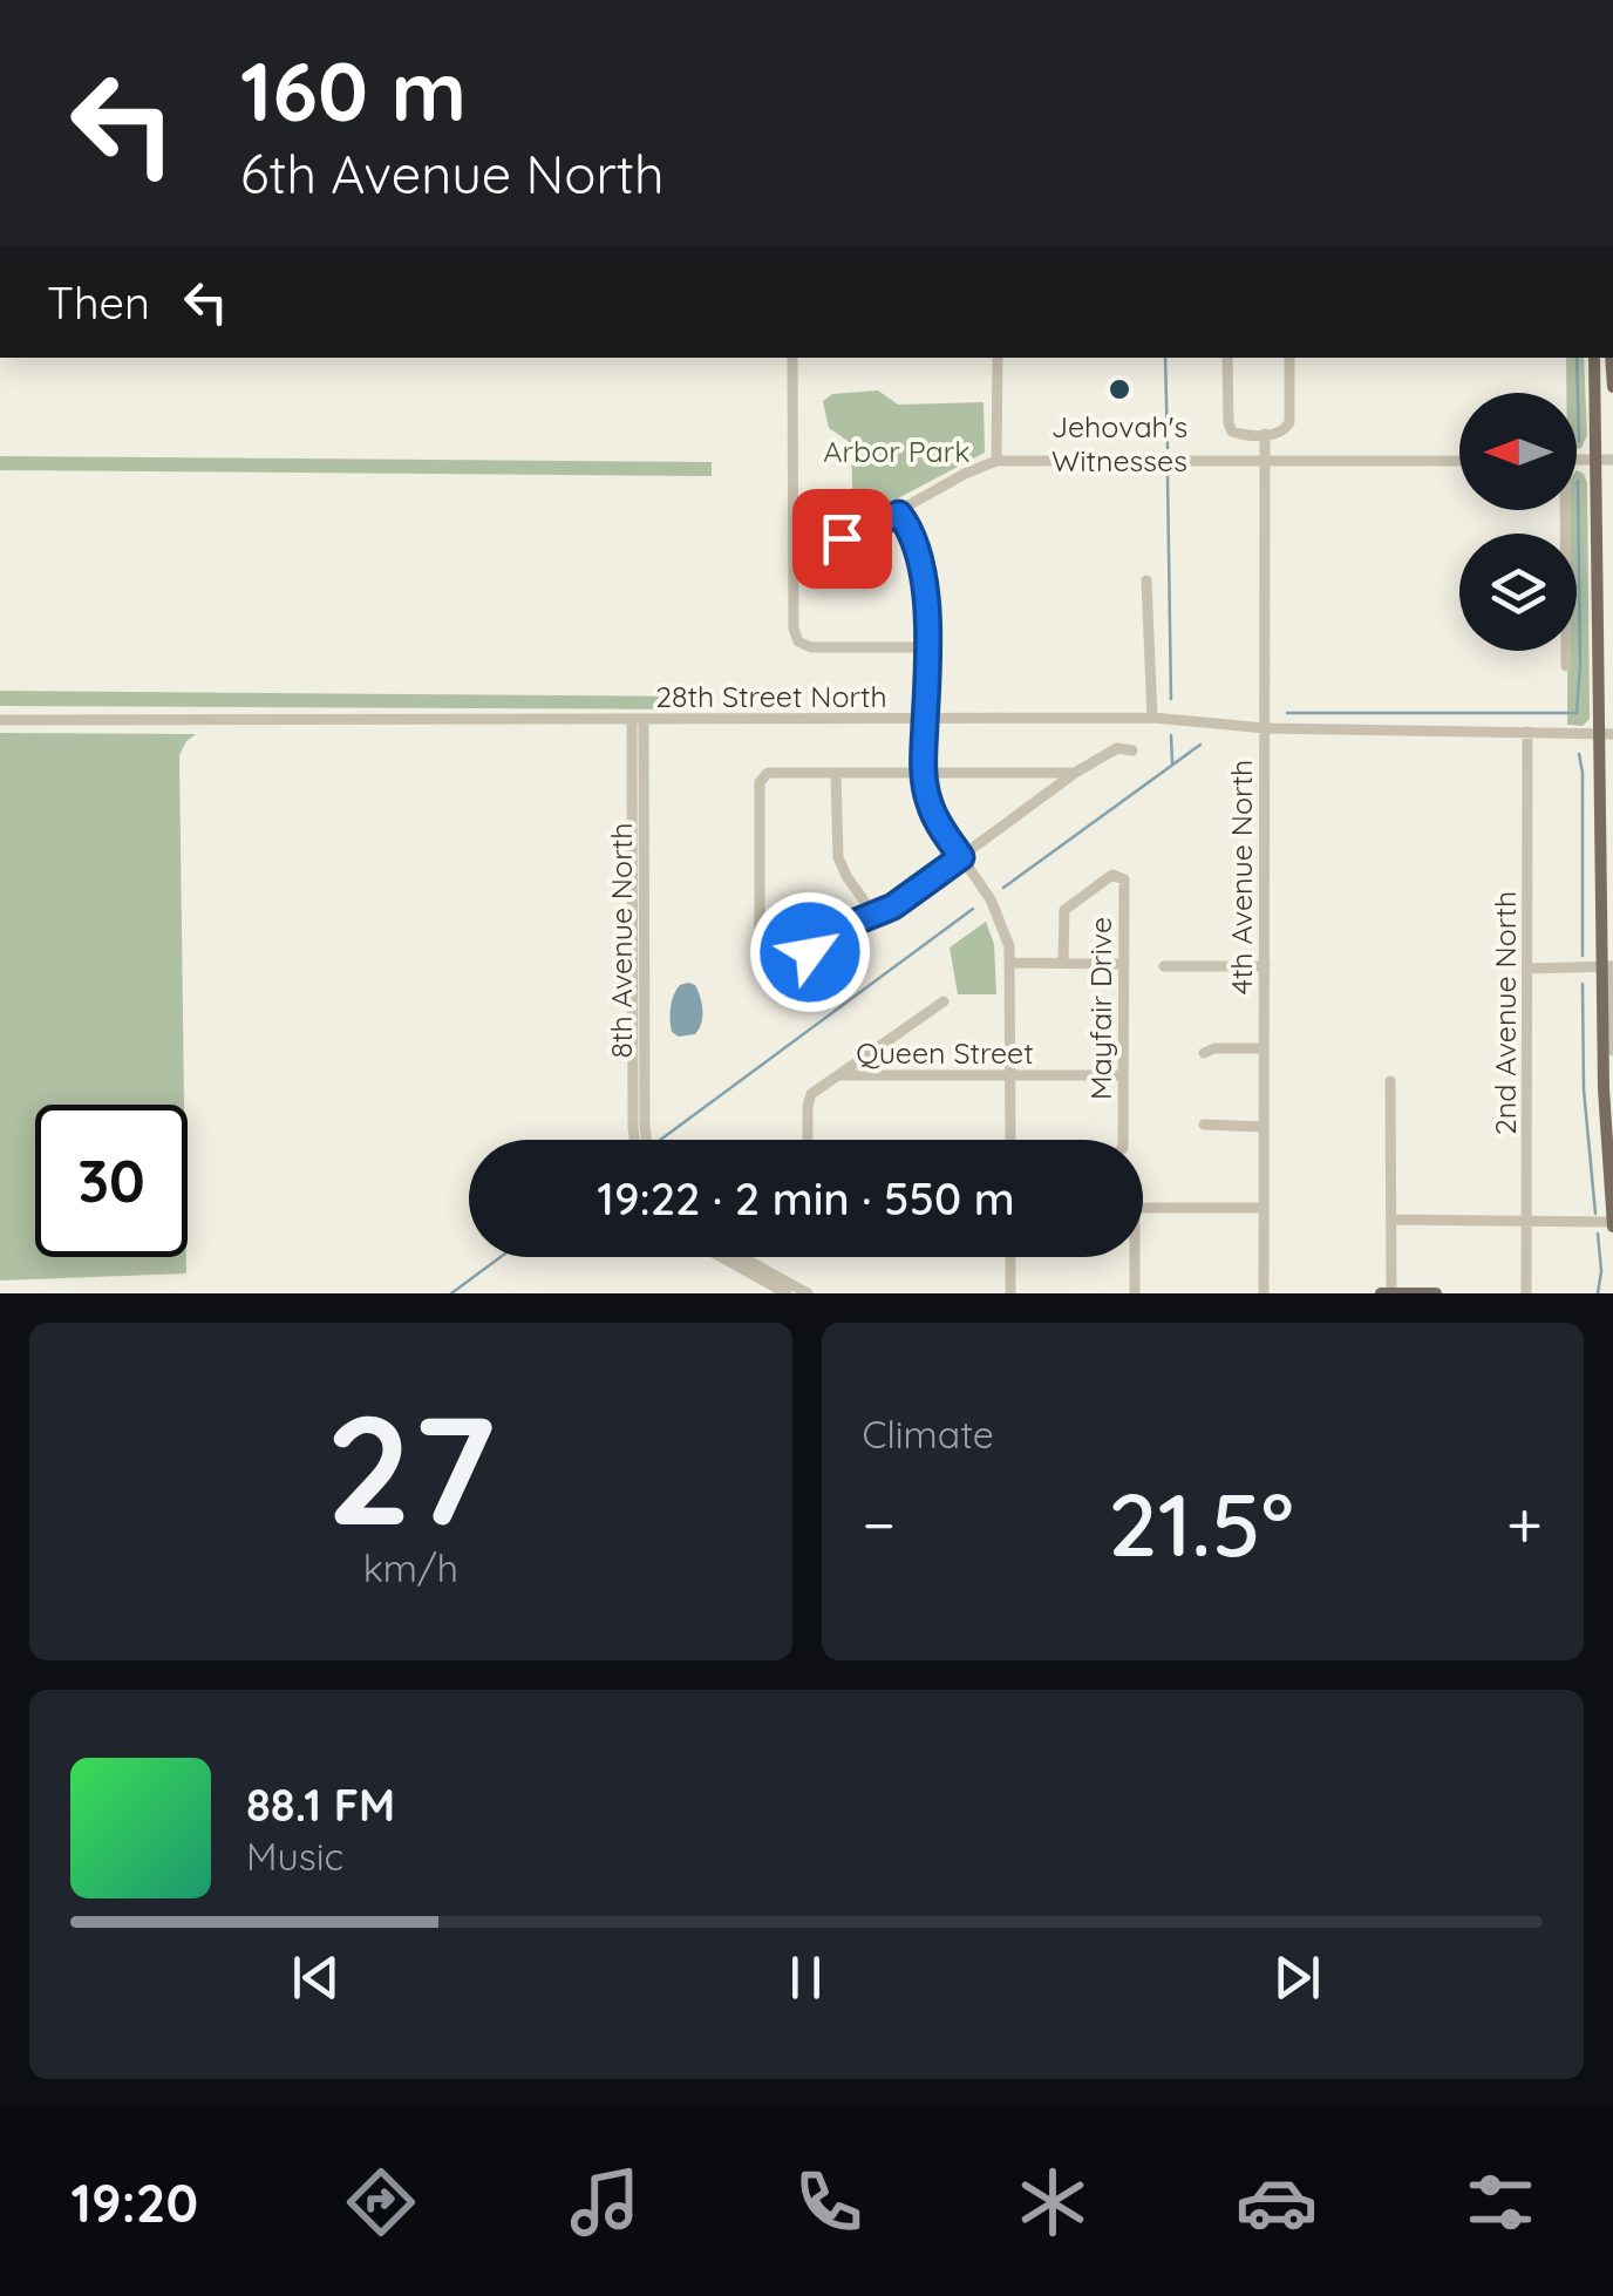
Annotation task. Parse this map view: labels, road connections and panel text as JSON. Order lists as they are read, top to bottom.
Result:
{
  "streets": {
    "street": [
      "28th Street North",
      "4th Avenue North",
      "8th Avenue North",
      "Mayfair Drive",
      "2nd Avenue North",
      "Queen Street"
    ]
  },
  "crossings": [
    ["28th Street North", "4th Avenue North"],
    ["28th Street North", "8th Avenue North"],
    ["28th Street North", "2nd Avenue North"],
    ["Mayfair Drive", "Queen Street"]
  ],
  "parks": ["Arbor Park"],
  "places": ["Jehovah's Witnesses"],
  "north": "left",
  "page": {
    "turn": ["160 m", "6th Avenue North"],
    "then": "Then",
    "limit": "30",
    "trip": "19:22 · 2 min · 550 m",
    "tile": [
      ["27", "km/h"],
      "Climate"
    ],
    "heat": ["−", "21.5°", "+"],
    "song": ["88.1 FM", "Music"],
    "tabs": "19:20"
  }
}
